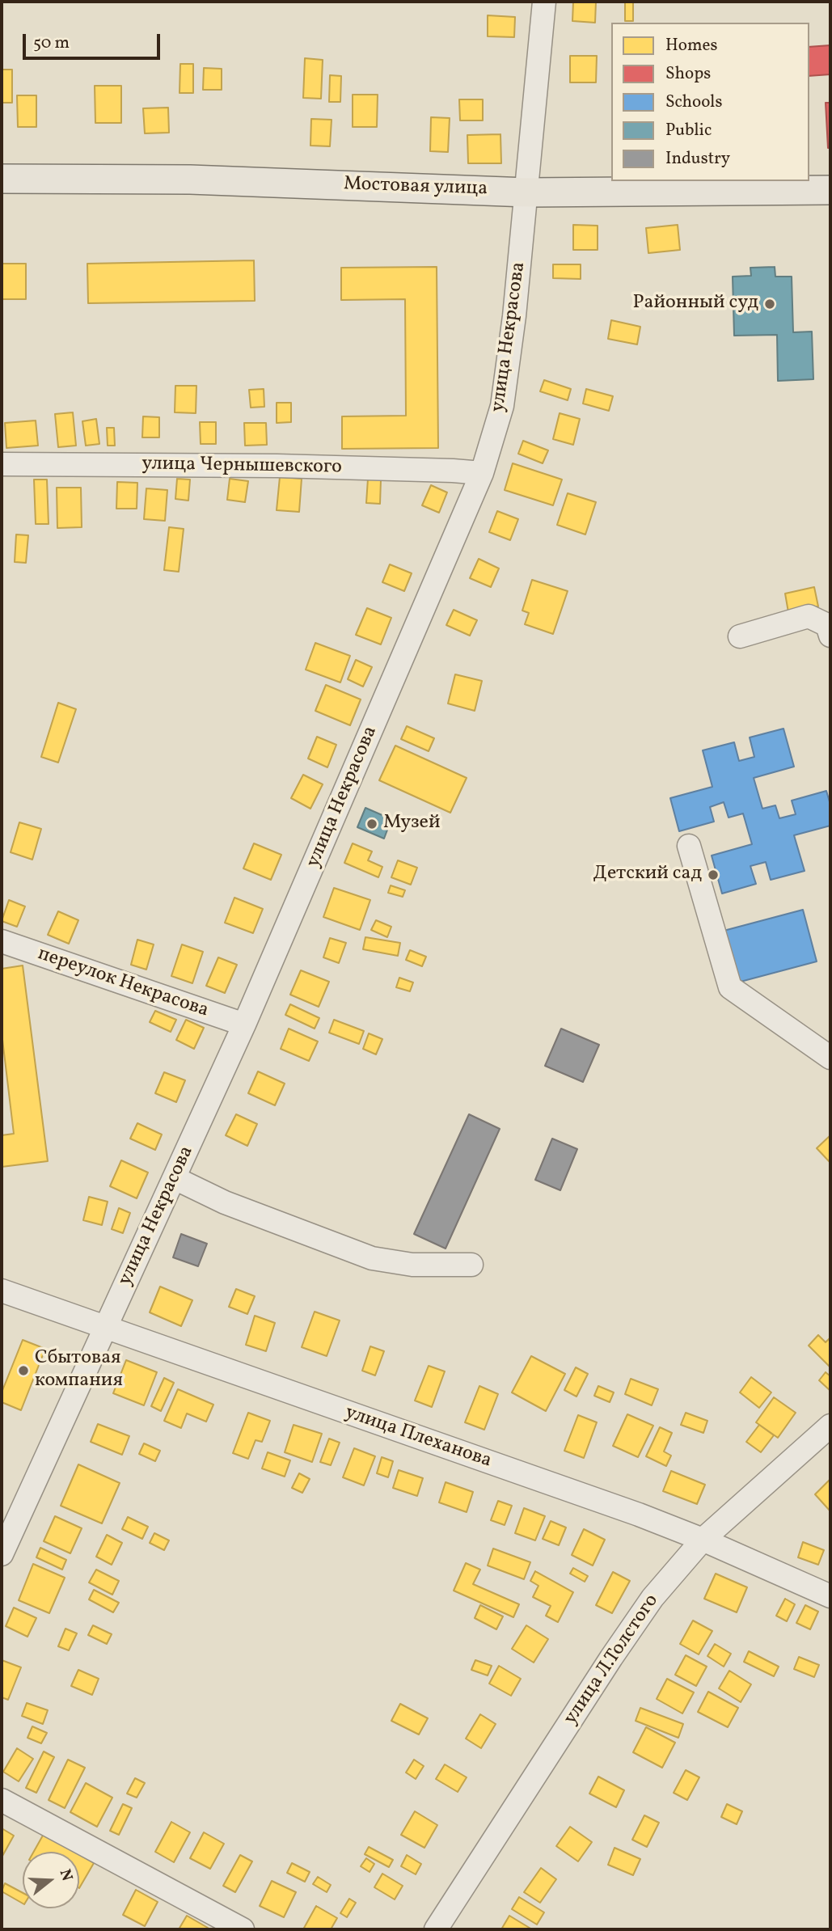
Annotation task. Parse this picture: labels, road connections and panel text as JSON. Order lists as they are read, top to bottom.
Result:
{
  "streets": {
    "main road": ["Мостовая улица"],
    "street": [
      "улица Некрасова",
      "улица Чернышевского",
      "переулок Некрасова",
      "улица Плеханова",
      "улица Л.Толстого"
    ]
  },
  "crossings": [
    ["Мостовая улица", "улица Некрасова"],
    ["улица Некрасова", "улица Чернышевского"],
    ["улица Некрасова", "переулок Некрасова"],
    ["улица Некрасова", "улица Плеханова"],
    ["улица Плеханова", "улица Л.Толстого"]
  ],
  "places": [
    "Районный суд",
    "Музей",
    "Детский сад",
    "Сбытовая компания"
  ],
  "legend": [
    "Homes",
    "Shops",
    "Schools",
    "Public",
    "Industry"
  ],
  "scale_bar": "50 m",
  "north": "right"
}
